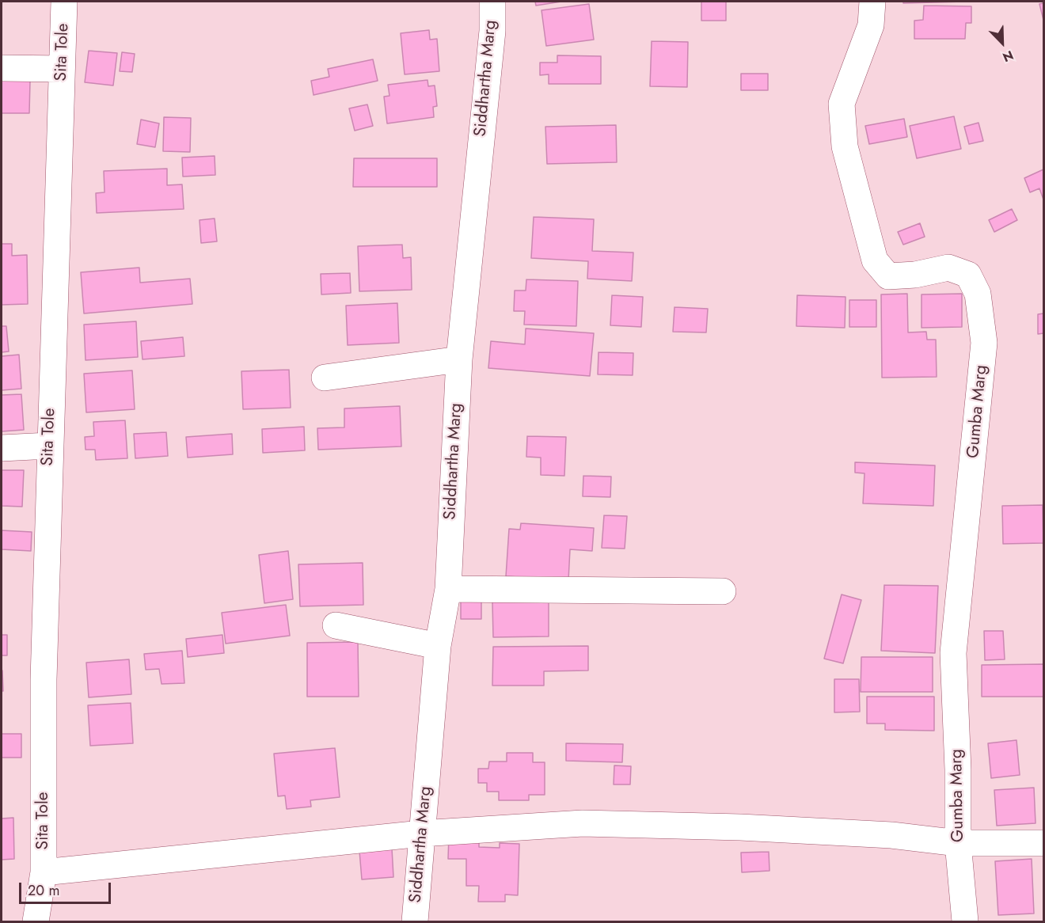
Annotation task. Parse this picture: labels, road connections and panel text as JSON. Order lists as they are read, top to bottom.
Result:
{
  "streets": {
    "street": ["Sita Tole", "Siddhartha Marg", "Gumba Marg"]
  },
  "scale_bar": "20 m",
  "north": "bottom right"
}
